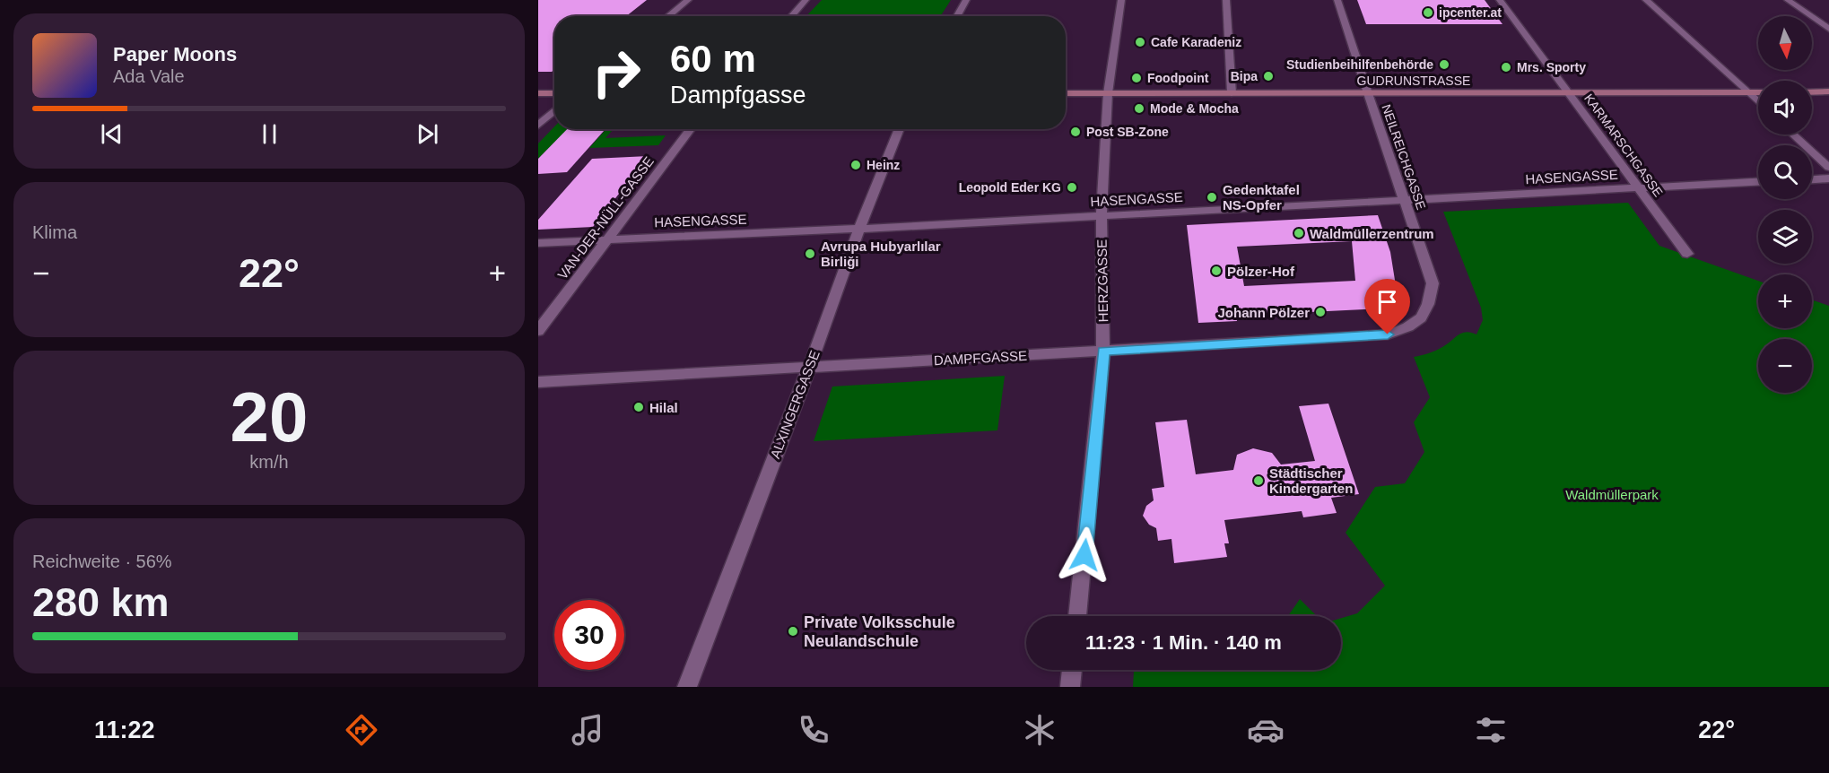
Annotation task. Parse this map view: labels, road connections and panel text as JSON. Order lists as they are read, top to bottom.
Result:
{
  "streets": {
    "main road": ["GUDRUNSTRASSE"],
    "street": [
      "KARMARSCHGASSE",
      "NEILREICHGASSE",
      "HASENGASSE",
      "VAN-DER-NÜLL-GASSE",
      "HERZGASSE",
      "DAMPFGASSE",
      "ALXINGERGASSE"
    ]
  },
  "crossings": [
    ["GUDRUNSTRASSE", "KARMARSCHGASSE"],
    ["GUDRUNSTRASSE", "NEILREICHGASSE"],
    ["GUDRUNSTRASSE", "HERZGASSE"],
    ["KARMARSCHGASSE", "HASENGASSE"],
    ["NEILREICHGASSE", "HASENGASSE"],
    ["NEILREICHGASSE", "DAMPFGASSE"],
    ["HASENGASSE", "VAN-DER-NÜLL-GASSE"],
    ["HASENGASSE", "HERZGASSE"],
    ["HASENGASSE", "ALXINGERGASSE"],
    ["HERZGASSE", "DAMPFGASSE"],
    ["DAMPFGASSE", "ALXINGERGASSE"]
  ],
  "parks": ["Waldmüllerpark"],
  "places": [
    "ipcenter.at",
    "Cafe Karadeniz",
    "Studienbeihilfenbehörde",
    "Mrs. Sporty",
    "Bipa",
    "Foodpoint",
    "Mode & Mocha",
    "Post SB-Zone",
    "Heinz",
    "Leopold Eder KG",
    "Gedenktafel NS-Opfer",
    "Waldmüllerzentrum",
    "Avrupa Hubyarlılar Birliği",
    "Pölzer-Hof",
    "Johann Pölzer",
    "Hilal",
    "Städtischer Kindergarten",
    "Private Volksschule Neulandschule"
  ],
  "north": "bottom",
  "page": {
    "map_buttons": ["+", "−"],
    "turn": ["60 m", "Dampfgasse"],
    "song": ["Paper Moons", "Ada Vale"],
    "tile": [
      "Klima",
      ["20", "km/h"],
      ["Reichweite · 56%", "280 km"]
    ],
    "heat": ["−", "22°", "+"],
    "limit": "30",
    "trip": "11:23 · 1 Min. · 140 m",
    "tabs": ["11:22", "22°"]
  }
}
